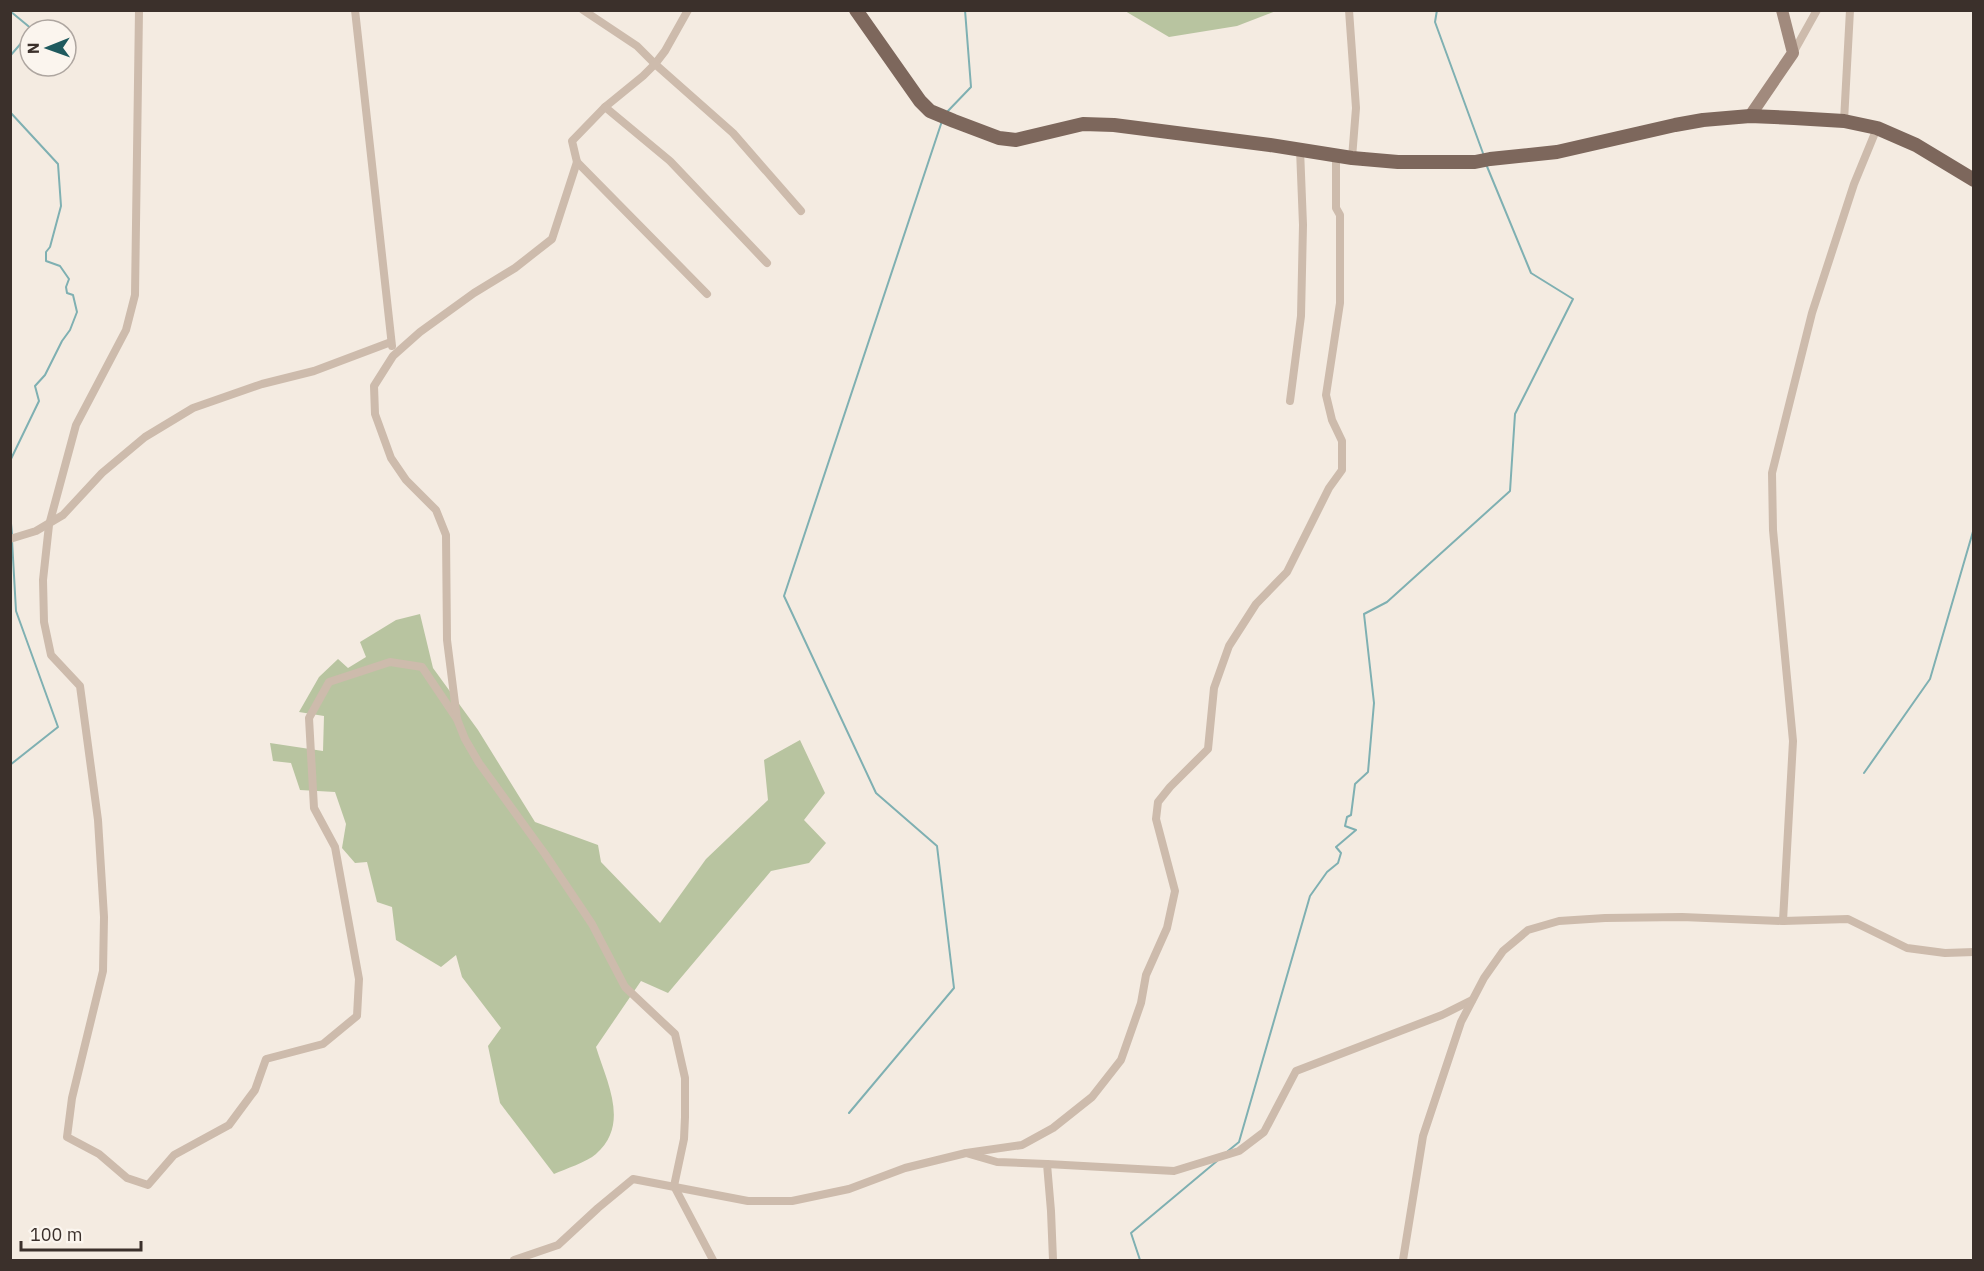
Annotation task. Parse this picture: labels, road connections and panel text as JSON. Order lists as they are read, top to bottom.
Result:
{
  "scale_bar": "100 m",
  "north": "left"
}
